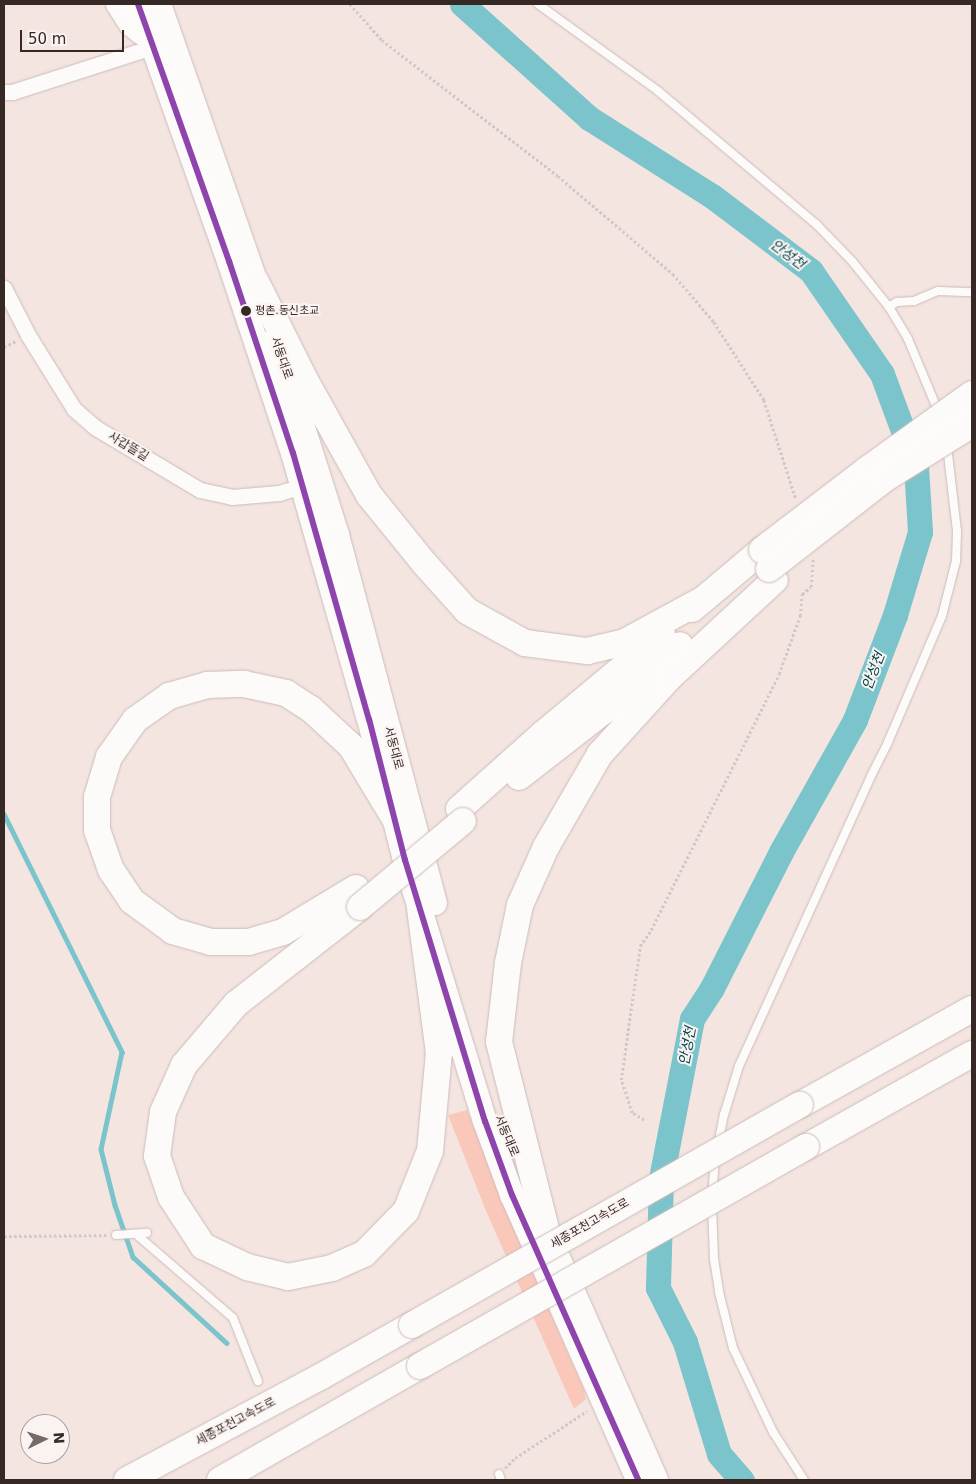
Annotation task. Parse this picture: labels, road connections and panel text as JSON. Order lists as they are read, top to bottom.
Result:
{
  "streets": {
    "highway": ["세종포천고속도로"],
    "main road": ["서동대로"],
    "street": ["사갑뜰길"]
  },
  "crossings": [
    ["서동대로", "사갑뜰길"]
  ],
  "water": ["안성천"],
  "places": ["평촌.동신초교"],
  "scale_bar": "50 m",
  "north": "right"
}
